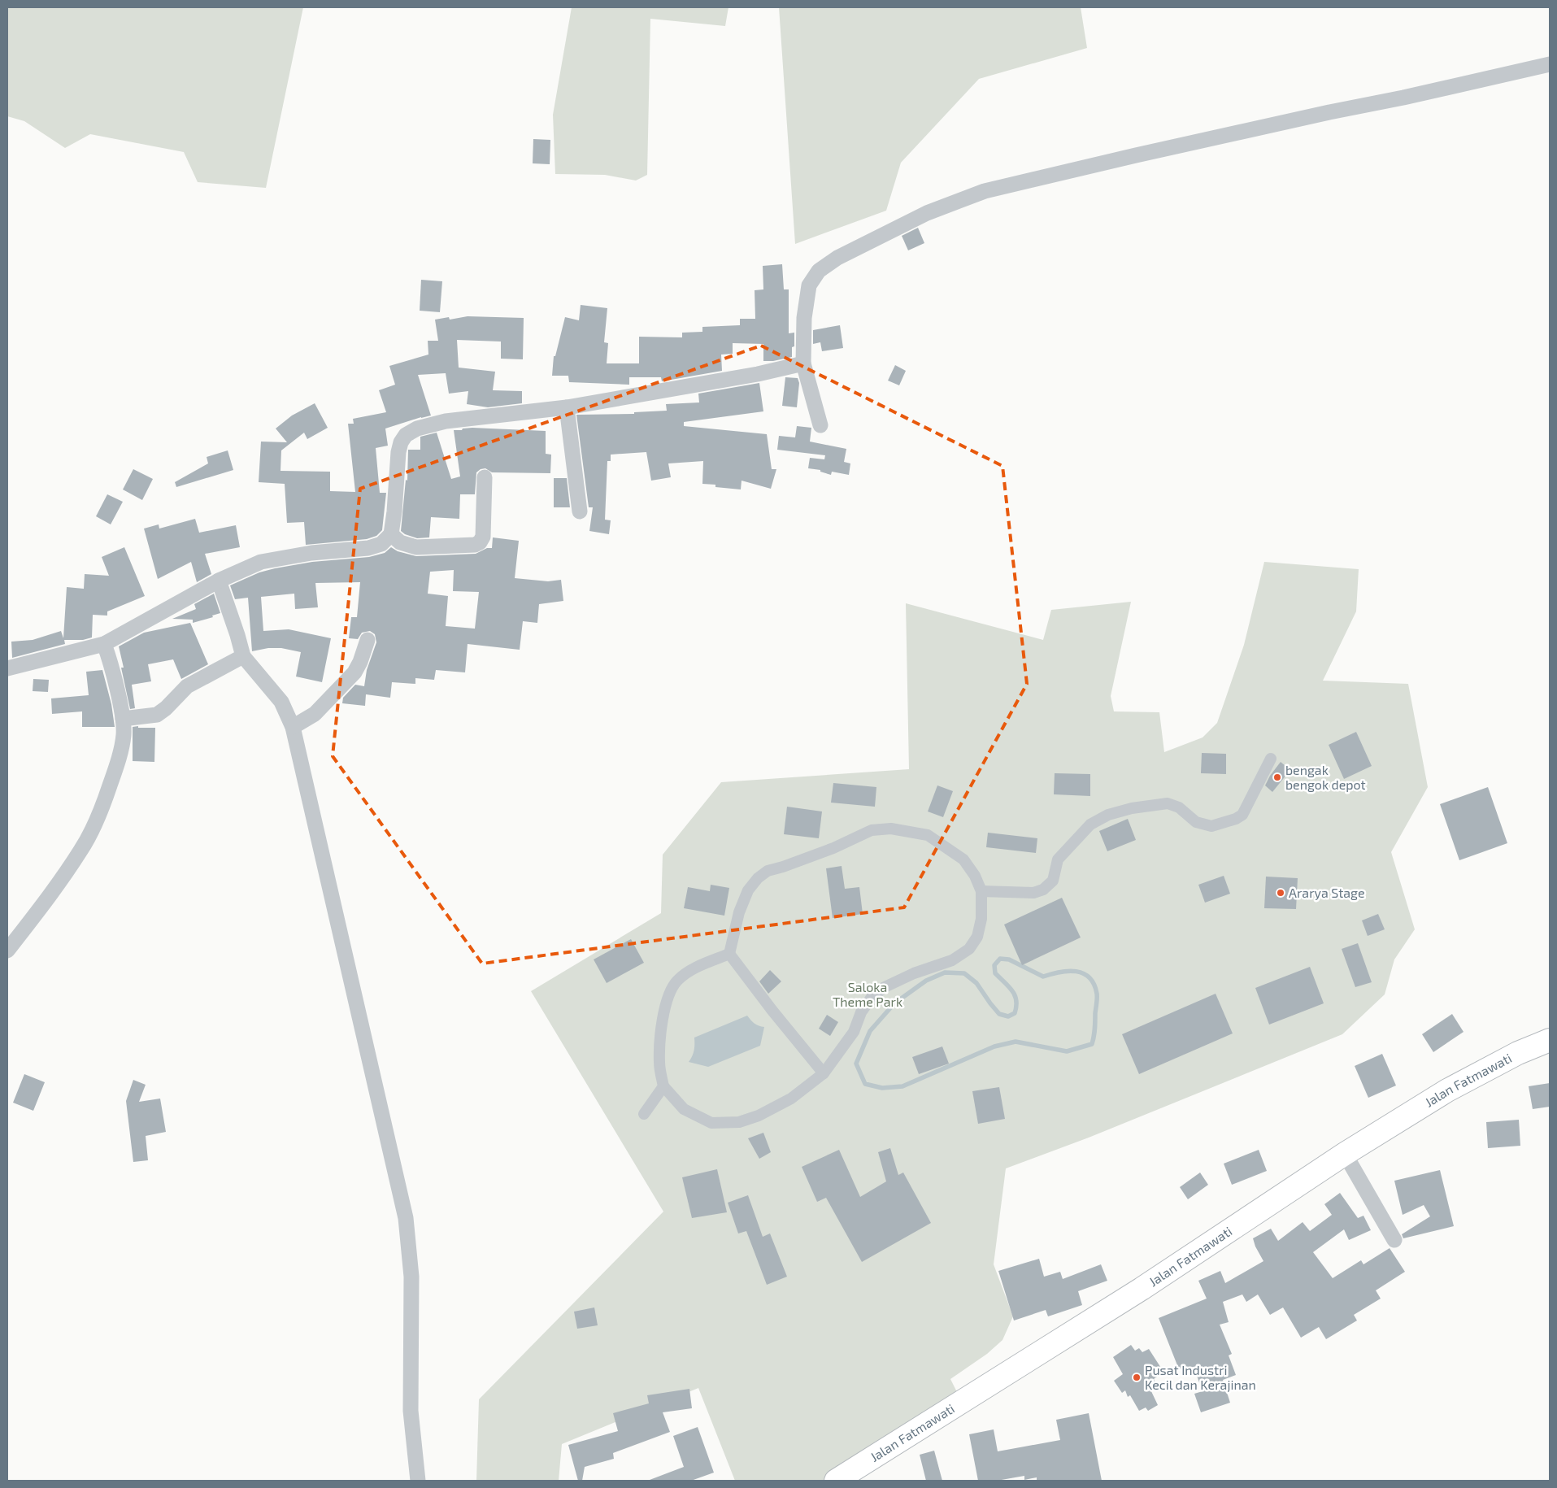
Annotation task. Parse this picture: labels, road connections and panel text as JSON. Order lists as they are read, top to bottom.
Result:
{
  "streets": {
    "highway": ["Jalan Fatmawati"]
  },
  "parks": ["Saloka Theme Park"],
  "places": ["bengak bengok depot", "Ararya Stage", "Pusat Industri Kecil dan Kerajinan"]
}
